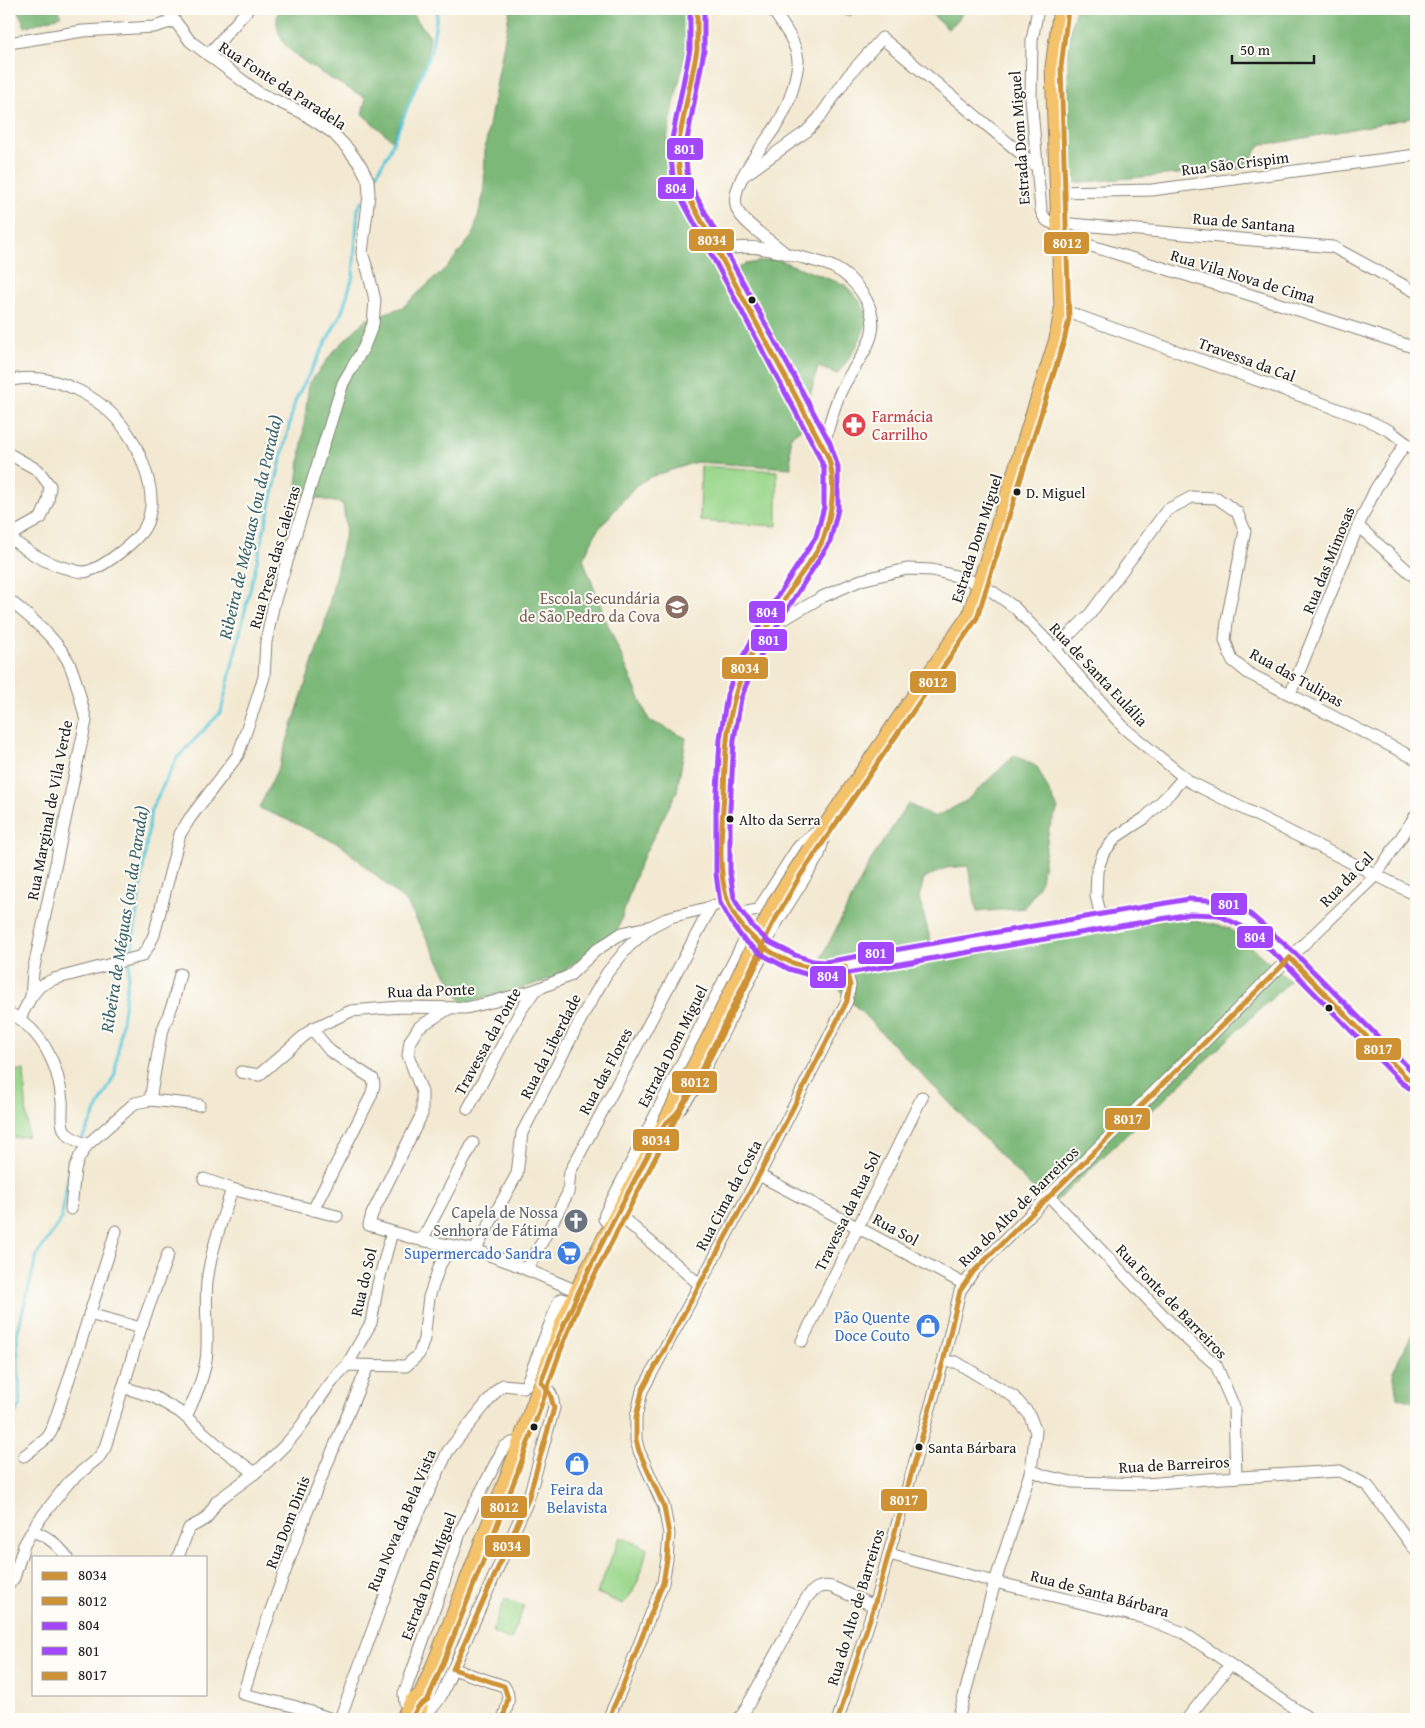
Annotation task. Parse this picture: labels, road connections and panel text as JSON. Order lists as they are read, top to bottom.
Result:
{
  "streets": {
    "main road": ["Estrada Dom Miguel"],
    "street": [
      "Rua Fonte da Paradela",
      "Rua São Crispim",
      "Rua de Santana",
      "Rua Vila Nova de Cima",
      "Travessa da Cal",
      "Rua Presa das Caleiras",
      "Rua das Mimosas",
      "Rua de Santa Eulália",
      "Rua das Tulipas",
      "Rua Marginal de Vila Verde",
      "Rua da Cal",
      "Rua da Ponte",
      "Travessa da Ponte",
      "Rua da Liberdade",
      "Rua das Flores",
      "Rua Cima da Costa",
      "Rua do Alto de Barreiros",
      "Travessa da Rua Sol",
      "Rua Sol",
      "Rua do Sol",
      "Rua Fonte de Barreiros",
      "Rua de Barreiros",
      "Rua Nova da Bela Vista",
      "Rua Dom Dinis",
      "Rua de Santa Bárbara"
    ]
  },
  "crossings": [
    ["Rua Fonte da Paradela", "Rua Presa das Caleiras"],
    ["Estrada Dom Miguel", "Rua São Crispim"],
    ["Estrada Dom Miguel", "Rua de Santana"],
    ["Estrada Dom Miguel", "Rua Vila Nova de Cima"],
    ["Estrada Dom Miguel", "Travessa da Cal"],
    ["Estrada Dom Miguel", "Rua de Santa Eulália"],
    ["Estrada Dom Miguel", "Rua Nova da Bela Vista"],
    ["Rua de Santana", "Rua Vila Nova de Cima"],
    ["Travessa da Cal", "Rua das Mimosas"],
    ["Rua Presa das Caleiras", "Rua Marginal de Vila Verde"],
    ["Rua das Mimosas", "Rua das Tulipas"],
    ["Rua de Santa Eulália", "Rua das Tulipas"],
    ["Rua de Santa Eulália", "Rua da Cal"],
    ["Rua da Cal", "Rua do Alto de Barreiros"],
    ["Rua da Ponte", "Travessa da Ponte"],
    ["Rua da Ponte", "Rua da Liberdade"],
    ["Rua da Liberdade", "Rua das Flores"],
    ["Rua Cima da Costa", "Rua Sol"],
    ["Rua do Alto de Barreiros", "Rua Sol"],
    ["Rua do Alto de Barreiros", "Rua Fonte de Barreiros"],
    ["Rua do Alto de Barreiros", "Rua de Santa Bárbara"],
    ["Travessa da Rua Sol", "Rua Sol"],
    ["Rua Fonte de Barreiros", "Rua de Barreiros"]
  ],
  "water": ["Ribeira de Méguas (ou da Parada)"],
  "places": {
    "pharmacy": ["Farmácia Carrilho"],
    "other": ["D. Miguel", "Alto da Serra", "Santa Bárbara"],
    "school or university": ["Escola Secundária de São Pedro da Cova"],
    "church": ["Capela de Nossa Senhora de Fátima"],
    "supermarket": ["Supermercado Sandra"],
    "shop": ["Pão Quente Doce Couto", "Feira da Belavista"]
  },
  "lines": [
    "transit line 8034",
    "transit line 804",
    "transit line 801",
    "transit line 8012",
    "transit line 8017"
  ],
  "legend": [
    "8034",
    "8012",
    "804",
    "801",
    "8017"
  ],
  "scale_bar": "50 m"
}
